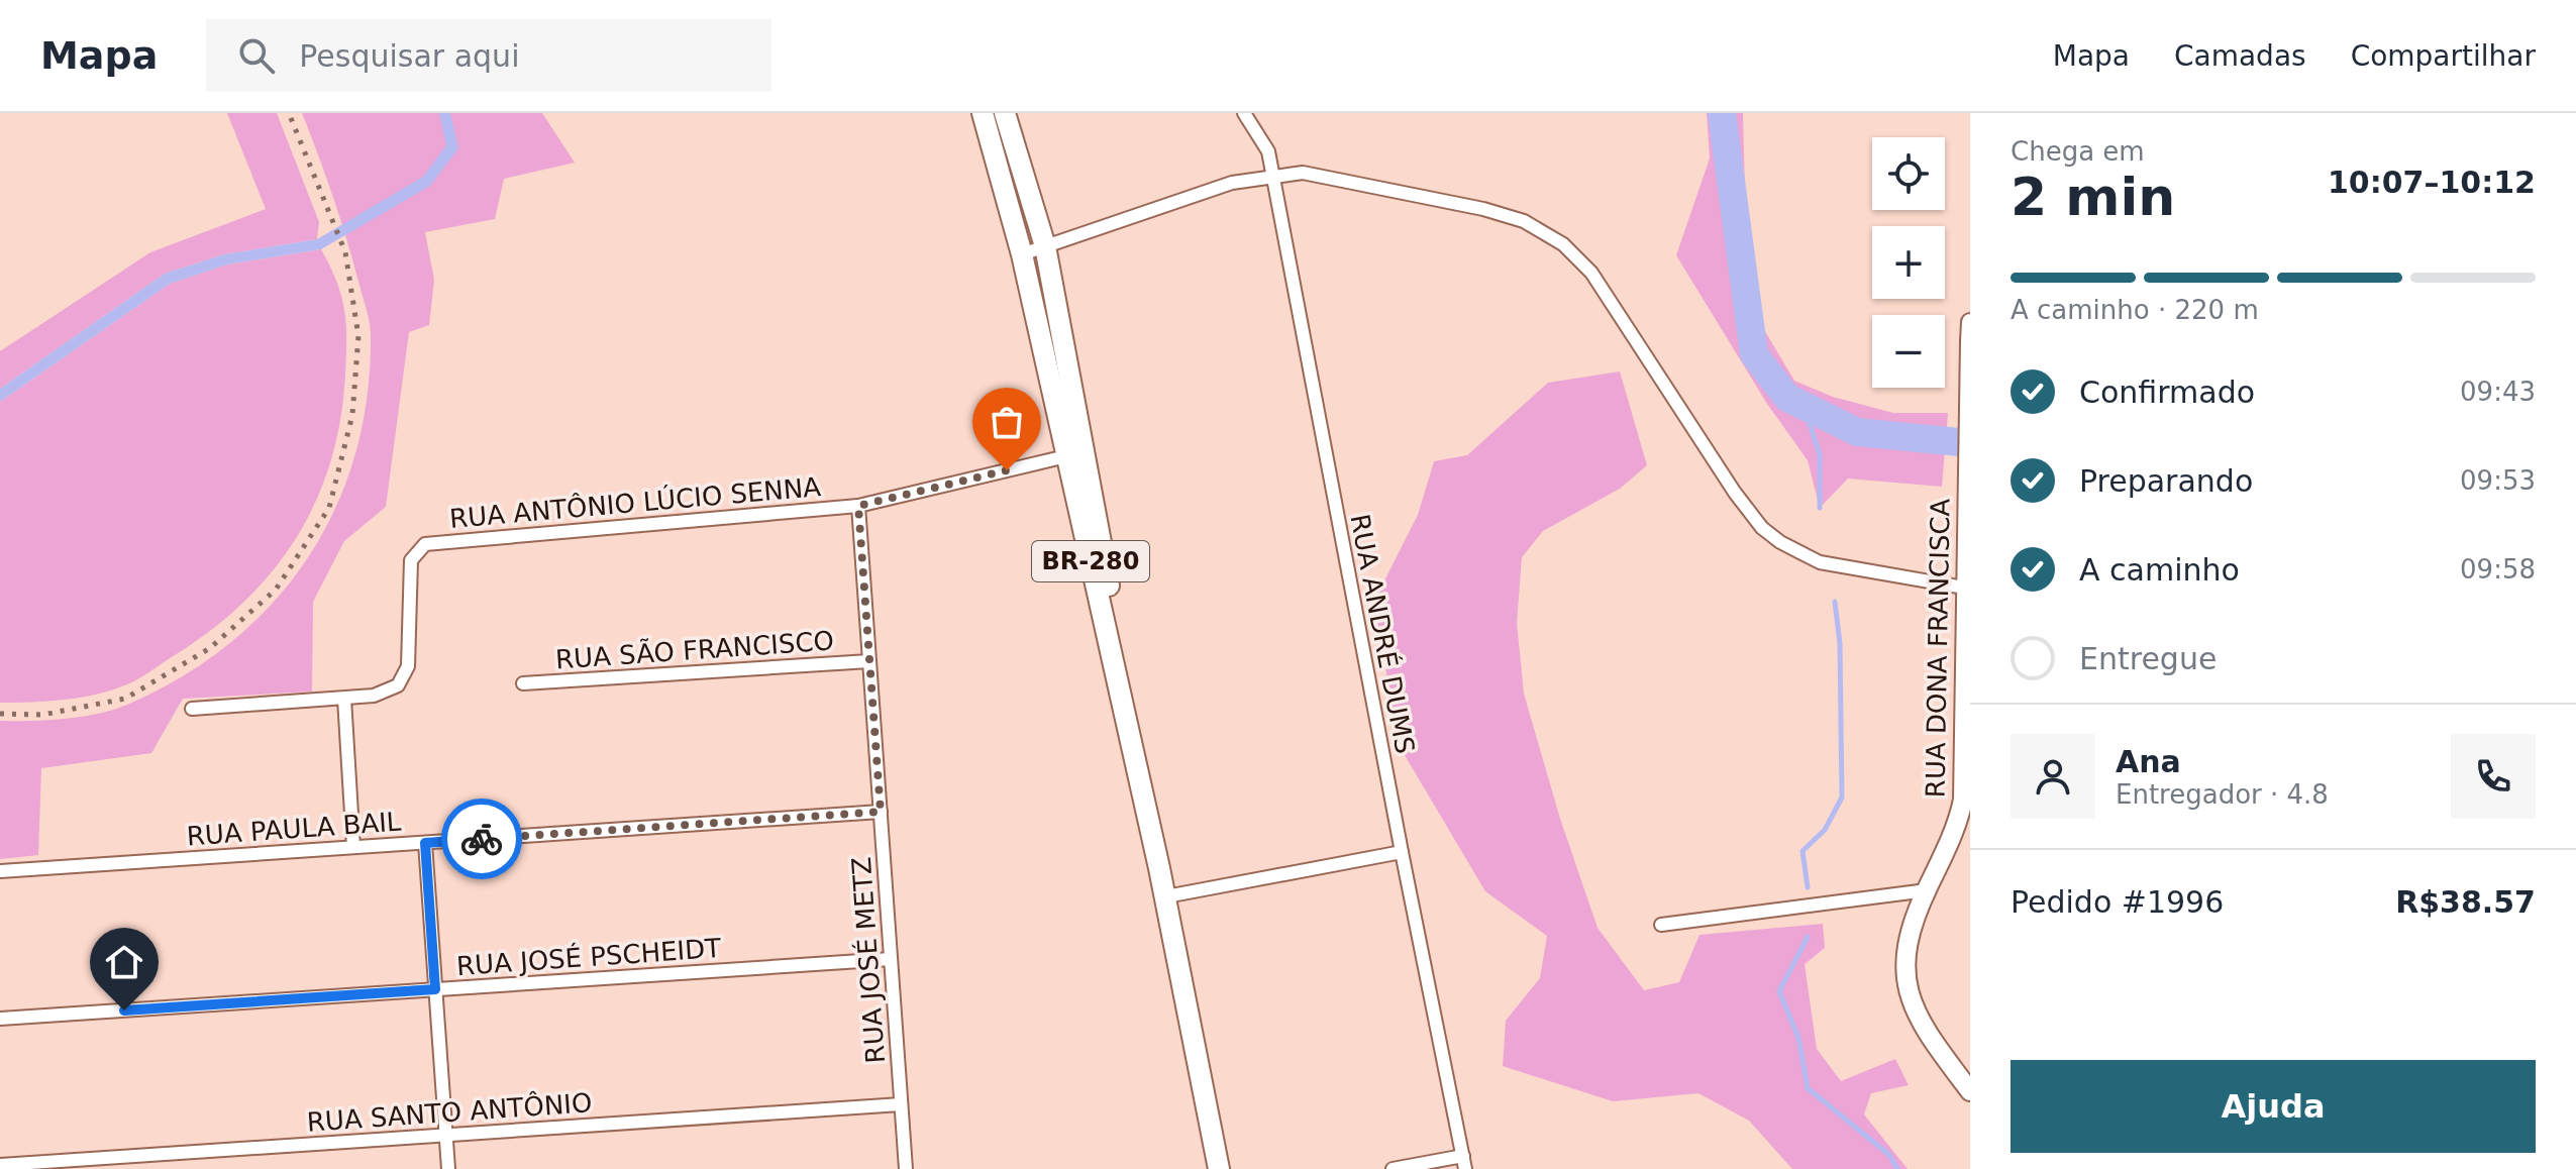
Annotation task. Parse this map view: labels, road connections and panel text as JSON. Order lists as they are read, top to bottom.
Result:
{
  "streets": {
    "highway": ["BR-280"],
    "main road": ["RUA DONA FRANCISCA"],
    "street": [
      "RUA ANTÔNIO LÚCIO SENNA",
      "RUA ANDRÉ DUMS",
      "RUA SÃO FRANCISCO",
      "RUA PAULA BAIL",
      "RUA JOSÉ PSCHEIDT",
      "RUA JOSÉ METZ",
      "RUA SANTO ANTÔNIO"
    ]
  },
  "crossings": [
    ["RUA ANTÔNIO LÚCIO SENNA", "BR-280"],
    ["RUA ANTÔNIO LÚCIO SENNA", "RUA JOSÉ METZ"],
    ["RUA SÃO FRANCISCO", "RUA JOSÉ METZ"],
    ["RUA PAULA BAIL", "RUA JOSÉ METZ"],
    ["RUA JOSÉ PSCHEIDT", "RUA JOSÉ METZ"],
    ["RUA JOSÉ METZ", "RUA SANTO ANTÔNIO"]
  ],
  "page": {
    "header": "Mapa",
    "search": "Pesquisar aqui",
    "nav": ["Mapa", "Camadas", "Compartilhar"],
    "heading": ["2 min", "Chega em", "10:07–10:12"],
    "panel": [
      "Ana",
      "Entregador · 4.8",
      "Pedido #1996",
      "R$38.57"
    ],
    "map_buttons": ["+", "−"],
    "bar": "A caminho · 220 m",
    "list": [
      ["Confirmado", "09:43"],
      ["Preparando", "09:53"],
      ["A caminho", "09:58"],
      "Entregue"
    ],
    "buttons": "Ajuda"
  }
}
